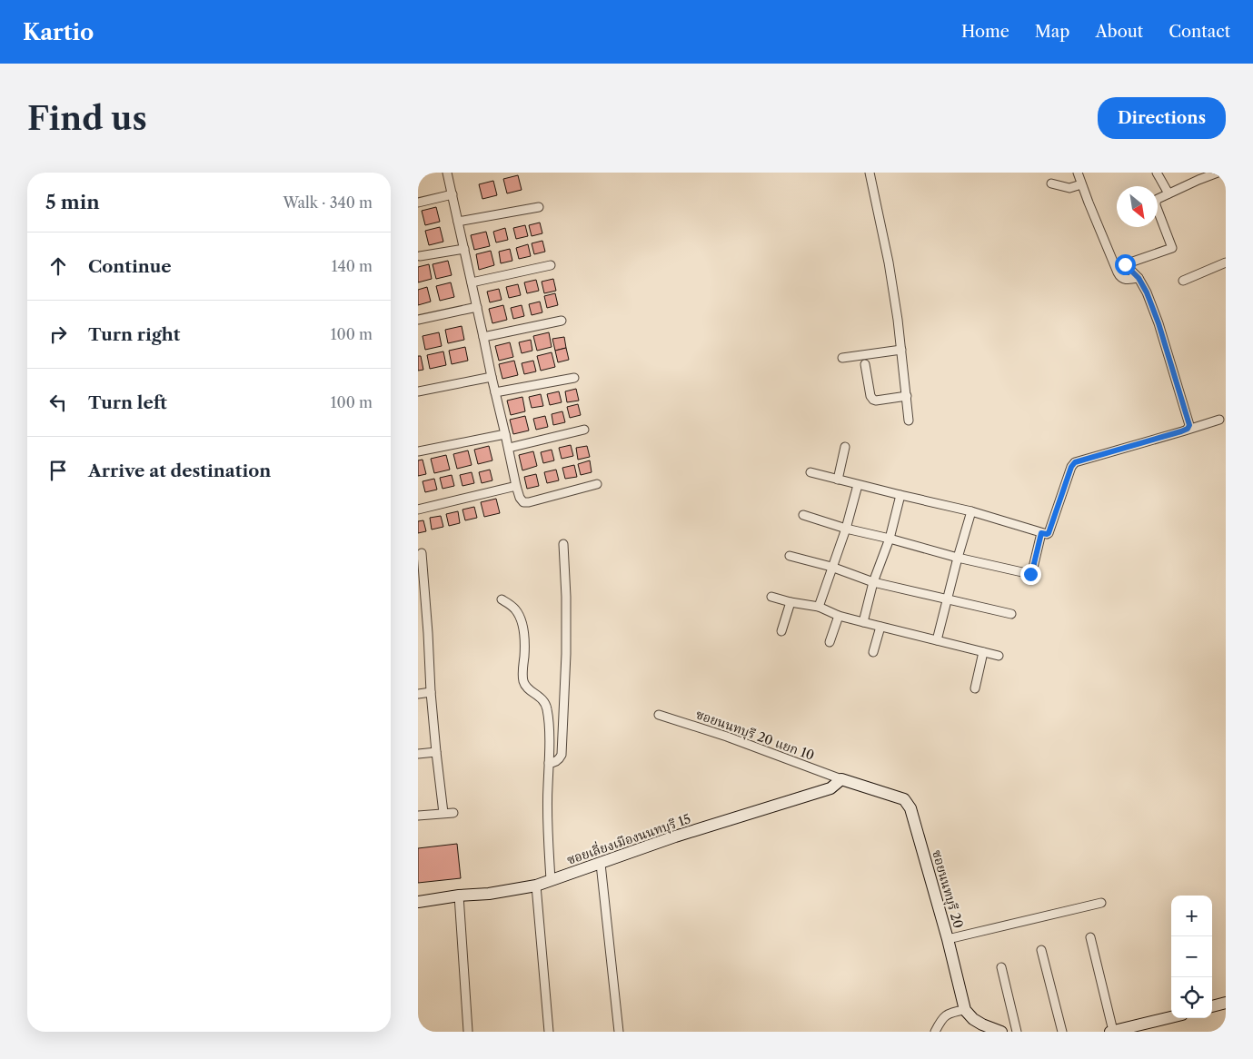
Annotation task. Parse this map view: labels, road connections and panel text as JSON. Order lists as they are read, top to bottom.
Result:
{
  "streets": {
    "street": ["ซอยนนทบุรี 20 แยก 10", "ซอยเลี่ยงเมืองนนทบุรี 15", "ซอยนนทบุรี 20"]
  },
  "crossings": [
    ["ซอยนนทบุรี 20 แยก 10", "ซอยเลี่ยงเมืองนนทบุรี 15"],
    ["ซอยนนทบุรี 20 แยก 10", "ซอยนนทบุรี 20"],
    ["ซอยเลี่ยงเมืองนนทบุรี 15", "ซอยนนทบุรี 20"]
  ],
  "north": "bottom right",
  "page": {
    "header": "Kartio",
    "nav": [
      "Home",
      "Map",
      "About",
      "Contact"
    ],
    "buttons": "Directions",
    "title": "Find us",
    "heading": ["5 min", "Walk · 340 m"],
    "list": [
      ["Continue", "140 m"],
      ["Turn right", "100 m"],
      ["Turn left", "100 m"],
      "Arrive at destination"
    ],
    "map_buttons": ["+", "−"]
  }
}
